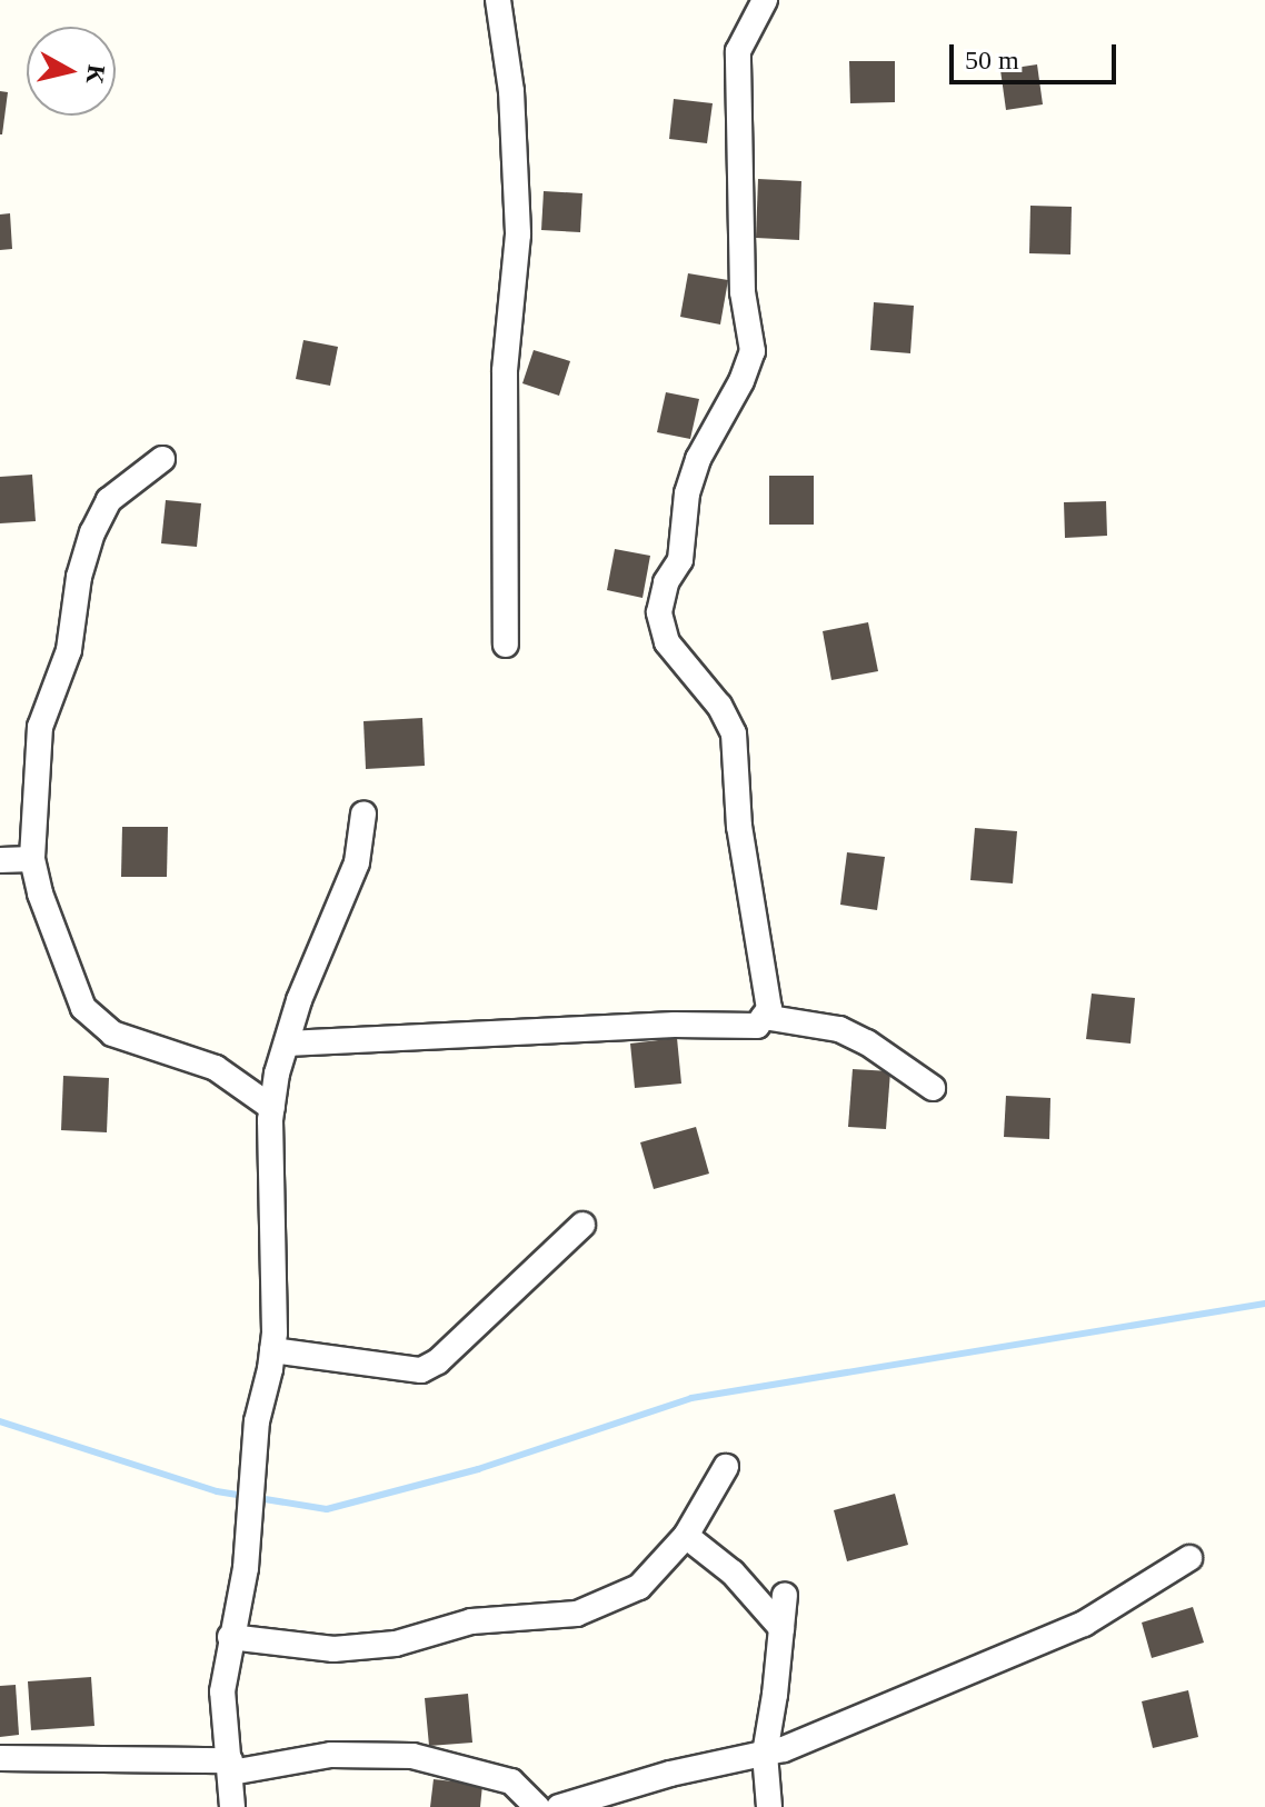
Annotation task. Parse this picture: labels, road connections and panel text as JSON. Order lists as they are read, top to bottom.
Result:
{
  "scale_bar": "50 m",
  "north": "right"
}
